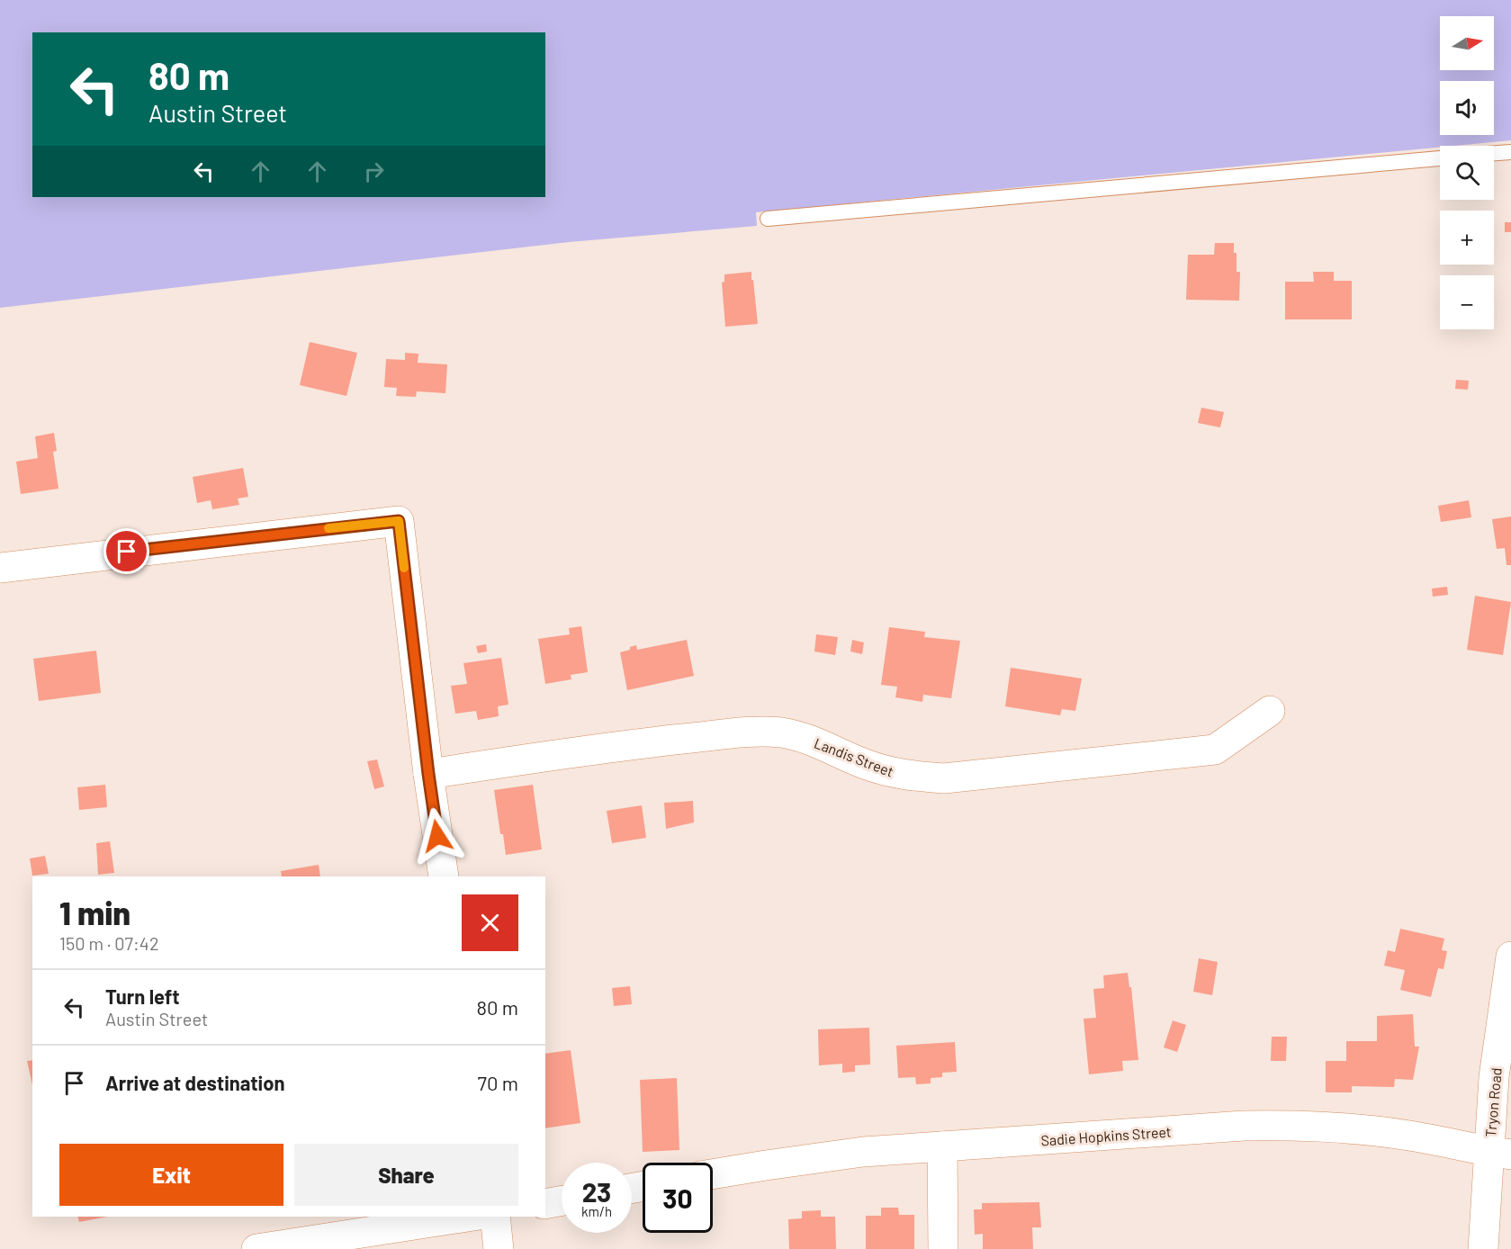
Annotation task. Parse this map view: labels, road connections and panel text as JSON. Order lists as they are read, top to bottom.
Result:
{
  "streets": {
    "street": ["Landis Street", "Tryon Road", "Sadie Hopkins Street"]
  },
  "crossings": [
    ["Tryon Road", "Sadie Hopkins Street"]
  ],
  "north": "right",
  "page": {
    "map_buttons": ["+", "−"],
    "turn": ["80 m", "Austin Street"],
    "heading": ["1 min", "150 m · 07:42"],
    "list": [
      {
        "name": "Turn left",
        "note": "Austin Street",
        "value": "80 m"
      },
      {
        "name": "Arrive at destination",
        "value": "70 m"
      }
    ],
    "buttons": ["Exit", "Share"],
    "speed": "23 km/h",
    "limit": "30"
  }
}
